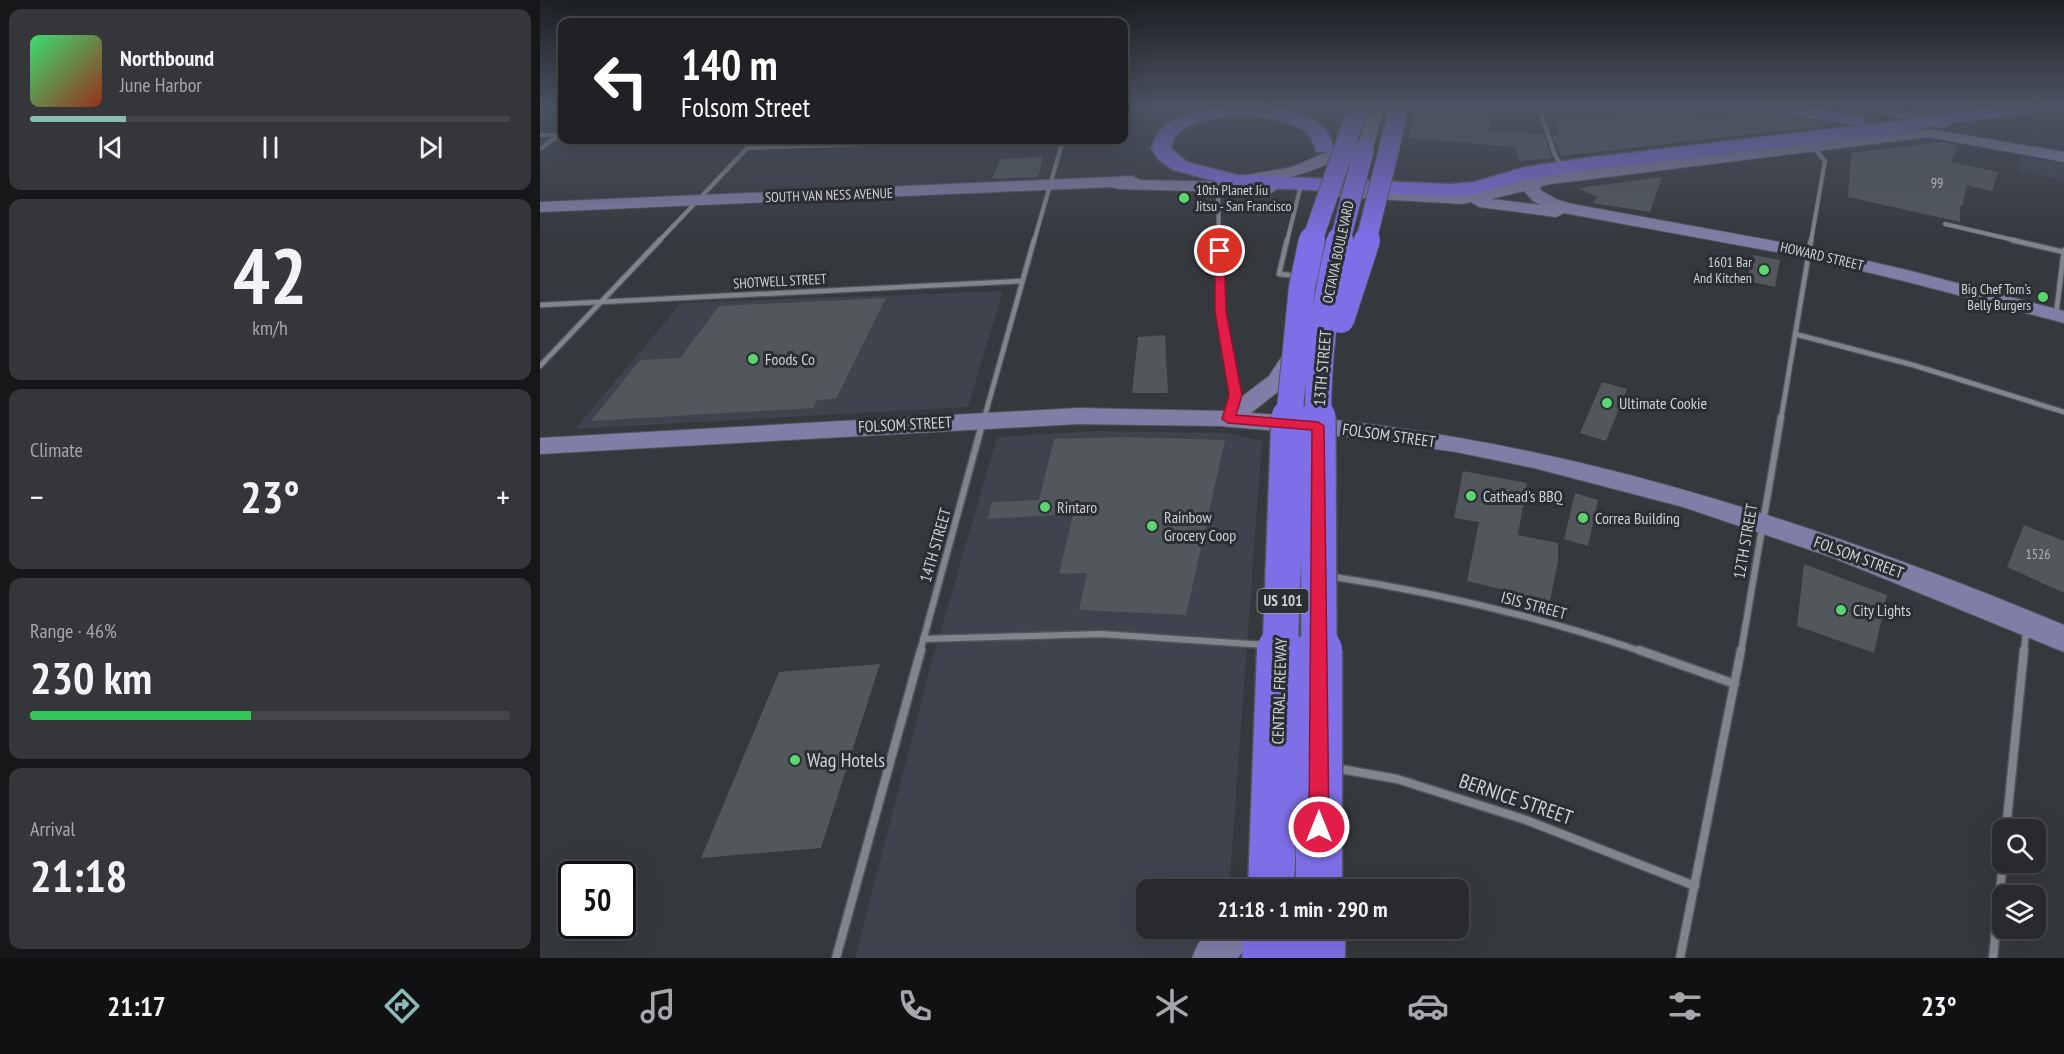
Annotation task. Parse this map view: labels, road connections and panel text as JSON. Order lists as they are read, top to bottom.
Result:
{
  "streets": {
    "highway": [
      "SOUTH VAN NESS AVENUE",
      "OCTAVIA BOULEVARD",
      "US 101",
      "CENTRAL FREEWAY"
    ],
    "main road": ["HOWARD STREET", "13TH STREET", "FOLSOM STREET"],
    "street": [
      "SHOTWELL STREET",
      "12TH STREET",
      "14TH STREET",
      "ISIS STREET",
      "BERNICE STREET"
    ]
  },
  "crossings": [
    ["SOUTH VAN NESS AVENUE", "HOWARD STREET"],
    ["SOUTH VAN NESS AVENUE", "13TH STREET"],
    ["SOUTH VAN NESS AVENUE", "14TH STREET"],
    ["SOUTH VAN NESS AVENUE", "US 101"],
    ["OCTAVIA BOULEVARD", "13TH STREET"],
    ["OCTAVIA BOULEVARD", "US 101"],
    ["OCTAVIA BOULEVARD", "CENTRAL FREEWAY"],
    ["HOWARD STREET", "12TH STREET"],
    ["SHOTWELL STREET", "14TH STREET"],
    ["13TH STREET", "FOLSOM STREET"],
    ["13TH STREET", "US 101"],
    ["13TH STREET", "ISIS STREET"],
    ["13TH STREET", "CENTRAL FREEWAY"],
    ["13TH STREET", "BERNICE STREET"],
    ["FOLSOM STREET", "12TH STREET"],
    ["FOLSOM STREET", "14TH STREET"],
    ["FOLSOM STREET", "US 101"],
    ["12TH STREET", "ISIS STREET"],
    ["12TH STREET", "BERNICE STREET"],
    ["US 101", "CENTRAL FREEWAY"]
  ],
  "places": [
    "10th Planet Jiu Jitsu - San Francisco",
    "1601 Bar And Kitchen",
    "Big Chef Tom's Belly Burgers",
    "Foods Co",
    "Ultimate Cookie",
    "Cathead's BBQ",
    "Rintaro",
    "Correa Building",
    "Rainbow Grocery Coop",
    "City Lights",
    "Wag Hotels"
  ],
  "house_numbers": ["99", "1526"],
  "page": {
    "turn": ["140 m", "Folsom Street"],
    "song": ["Northbound", "June Harbor"],
    "tile": [
      ["42", "km/h"],
      "Climate",
      ["Range · 46%", "230 km"],
      ["Arrival", "21:18"]
    ],
    "heat": ["−", "23°", "+"],
    "limit": "50",
    "trip": "21:18 · 1 min · 290 m",
    "tabs": ["21:17", "23°"]
  }
}
